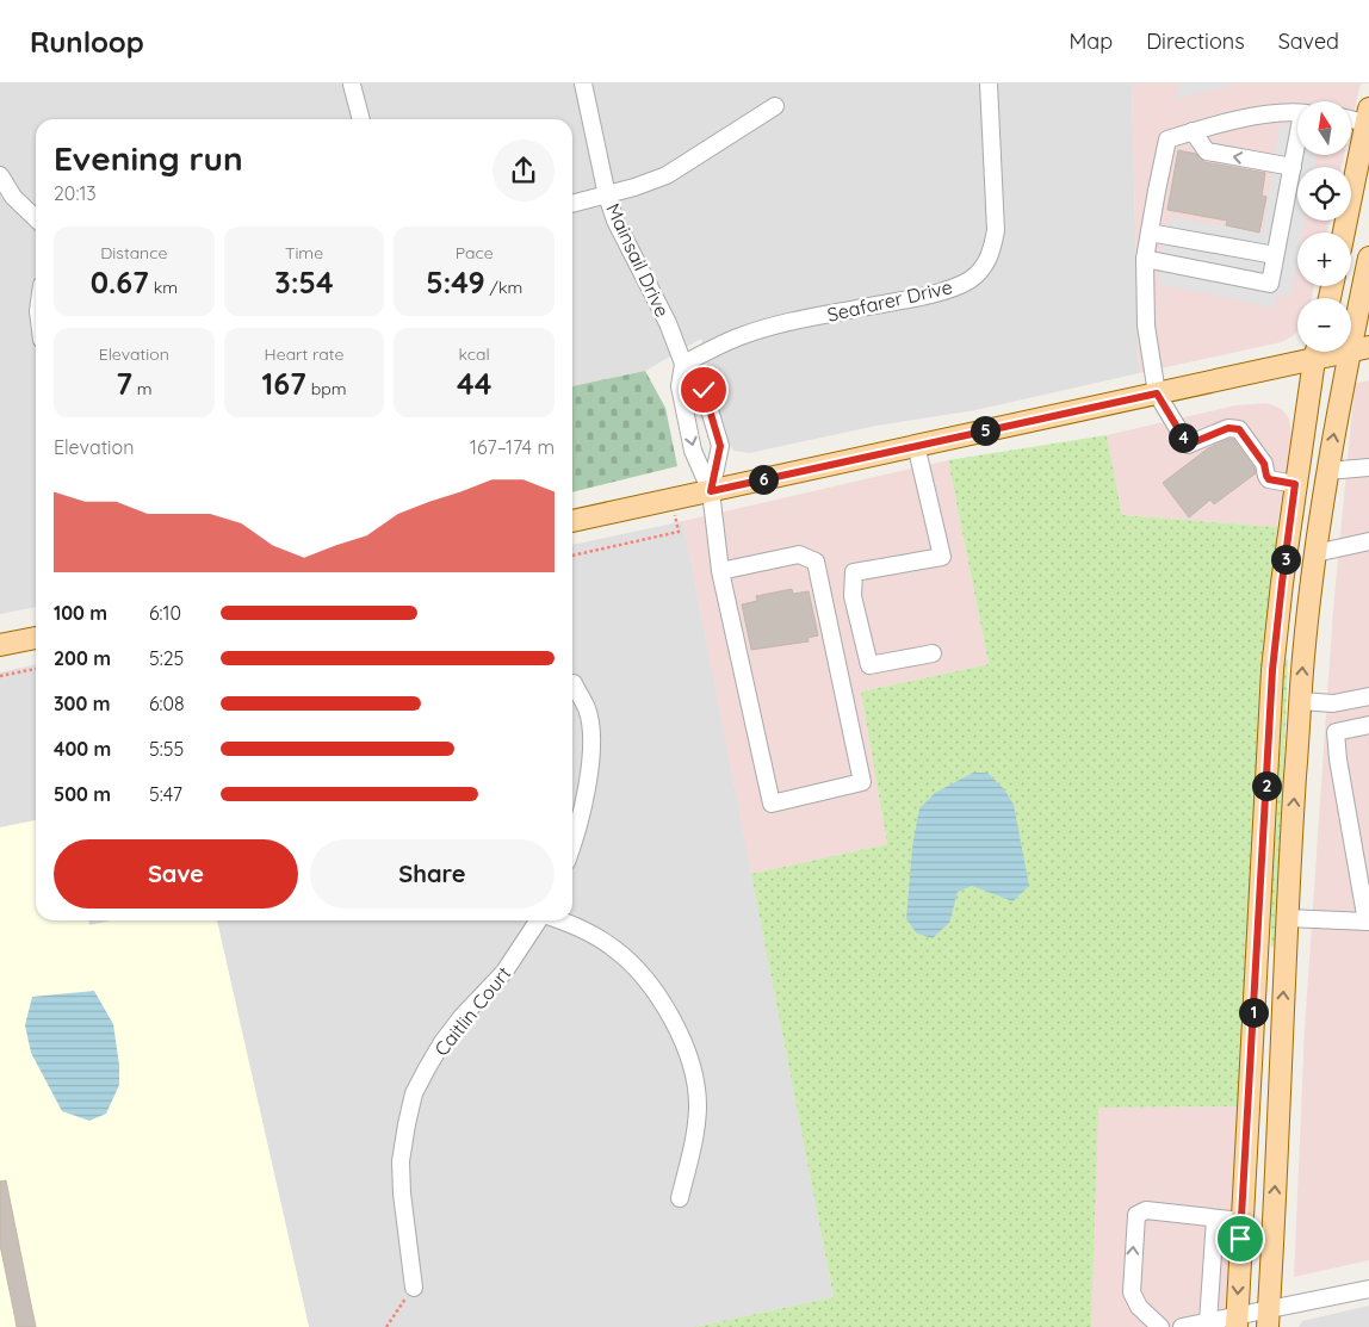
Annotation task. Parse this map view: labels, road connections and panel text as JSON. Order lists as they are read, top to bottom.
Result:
{
  "streets": {
    "street": ["Mainsail Drive", "Seafarer Drive", "Caitlin Court"]
  },
  "crossings": [
    ["Mainsail Drive", "Seafarer Drive"]
  ],
  "north": "top",
  "page": {
    "header": "Runloop",
    "nav": ["Map", "Directions", "Saved"],
    "map_buttons": ["+", "−"],
    "heading": ["Evening run", "20:13"],
    "stats": [
      ["Distance", "0.67 km"],
      ["Time", "3:54"],
      ["Pace", "5:49 /km"],
      ["Elevation", "7 m"],
      ["Heart rate", "167 bpm"],
      ["kcal", "44"]
    ],
    "pins": [
      "5",
      "4",
      "6",
      "3",
      "2",
      "1"
    ],
    "chart": ["Elevation", "167–174 m"],
    "list": [
      {
        "name": "100 m",
        "note": "6:10"
      },
      {
        "name": "200 m",
        "note": "5:25"
      },
      {
        "name": "300 m",
        "note": "6:08"
      },
      {
        "name": "400 m",
        "note": "5:55"
      },
      {
        "name": "500 m",
        "note": "5:47"
      }
    ],
    "buttons": ["Save", "Share"]
  }
}
